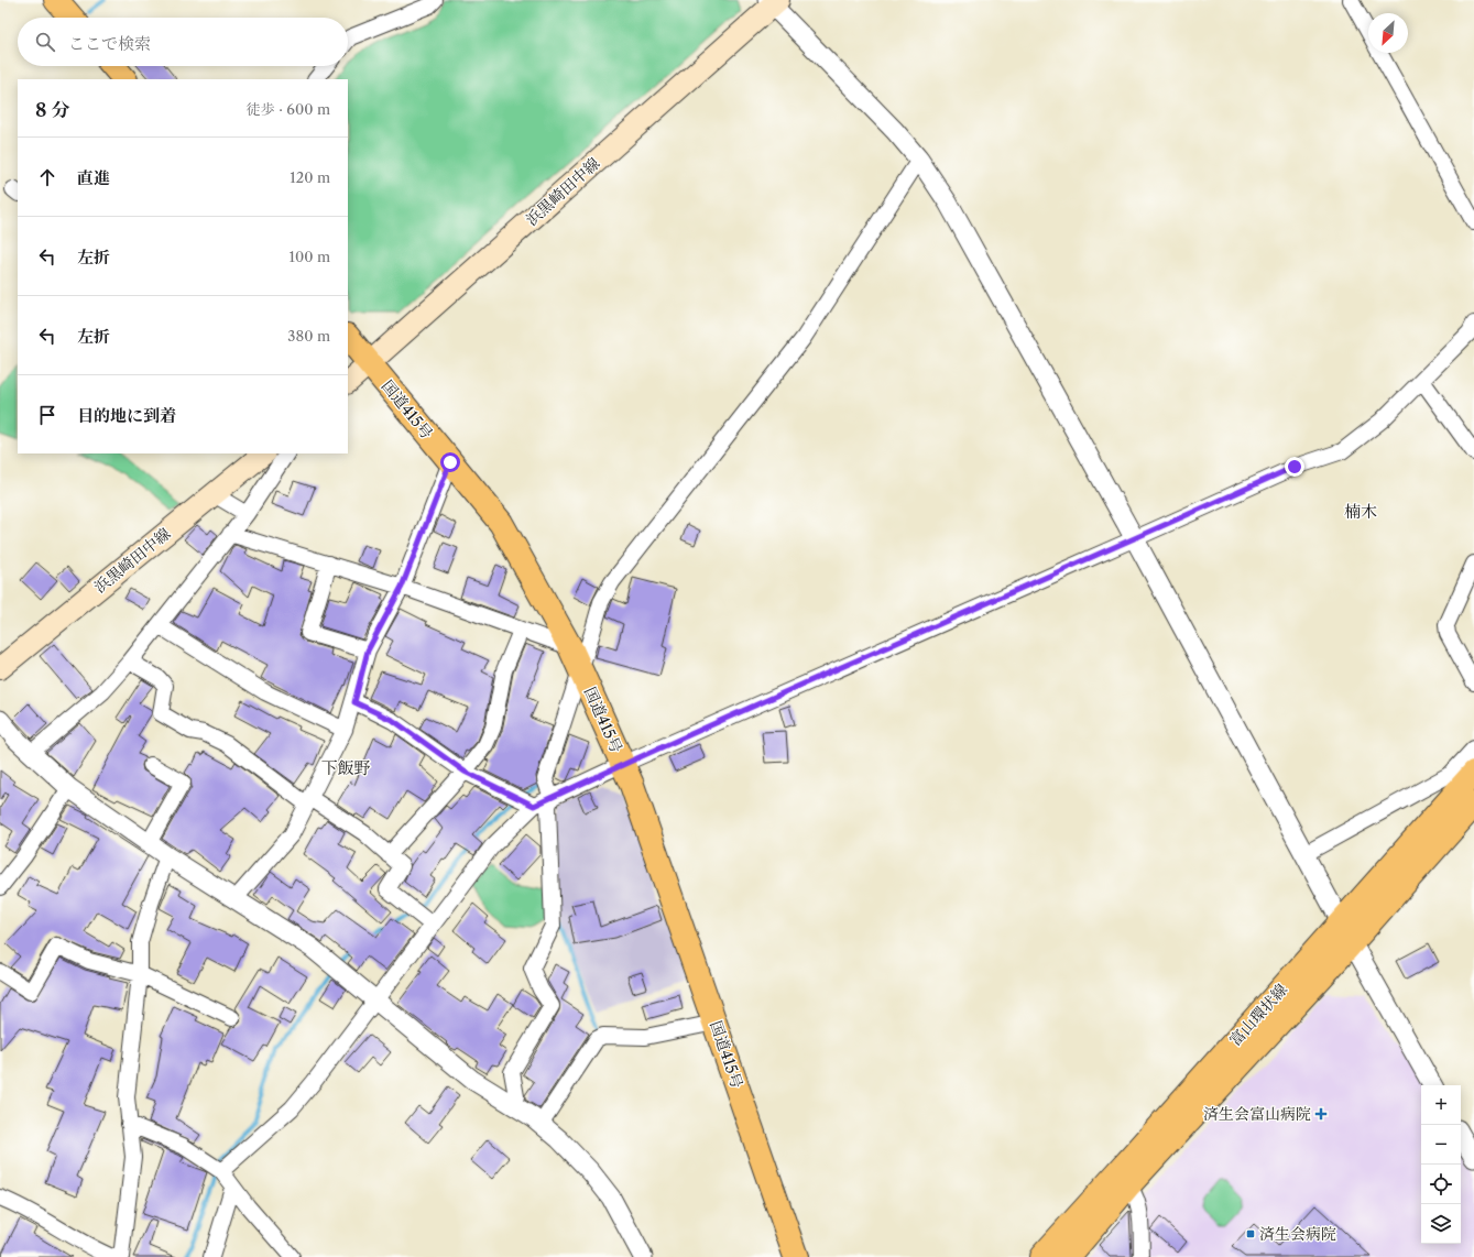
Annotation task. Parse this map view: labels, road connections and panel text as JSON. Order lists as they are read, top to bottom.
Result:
{
  "streets": {
    "main road": ["浜黒崎田中線", "国道415号", "富山環状線"]
  },
  "crossings": [
    ["浜黒崎田中線", "国道415号"]
  ],
  "districts": ["楠木", "下飯野"],
  "places": {
    "health": ["済生会富山病院"],
    "transit": ["済生会病院"]
  },
  "north": "bottom left",
  "page": {
    "search": "ここで検索",
    "heading": ["8 分", "徒歩 · 600 m"],
    "list": [
      ["直進", "120 m"],
      ["左折", "100 m"],
      ["左折", "380 m"],
      "目的地に到着"
    ],
    "map_buttons": ["+", "−"]
  }
}
